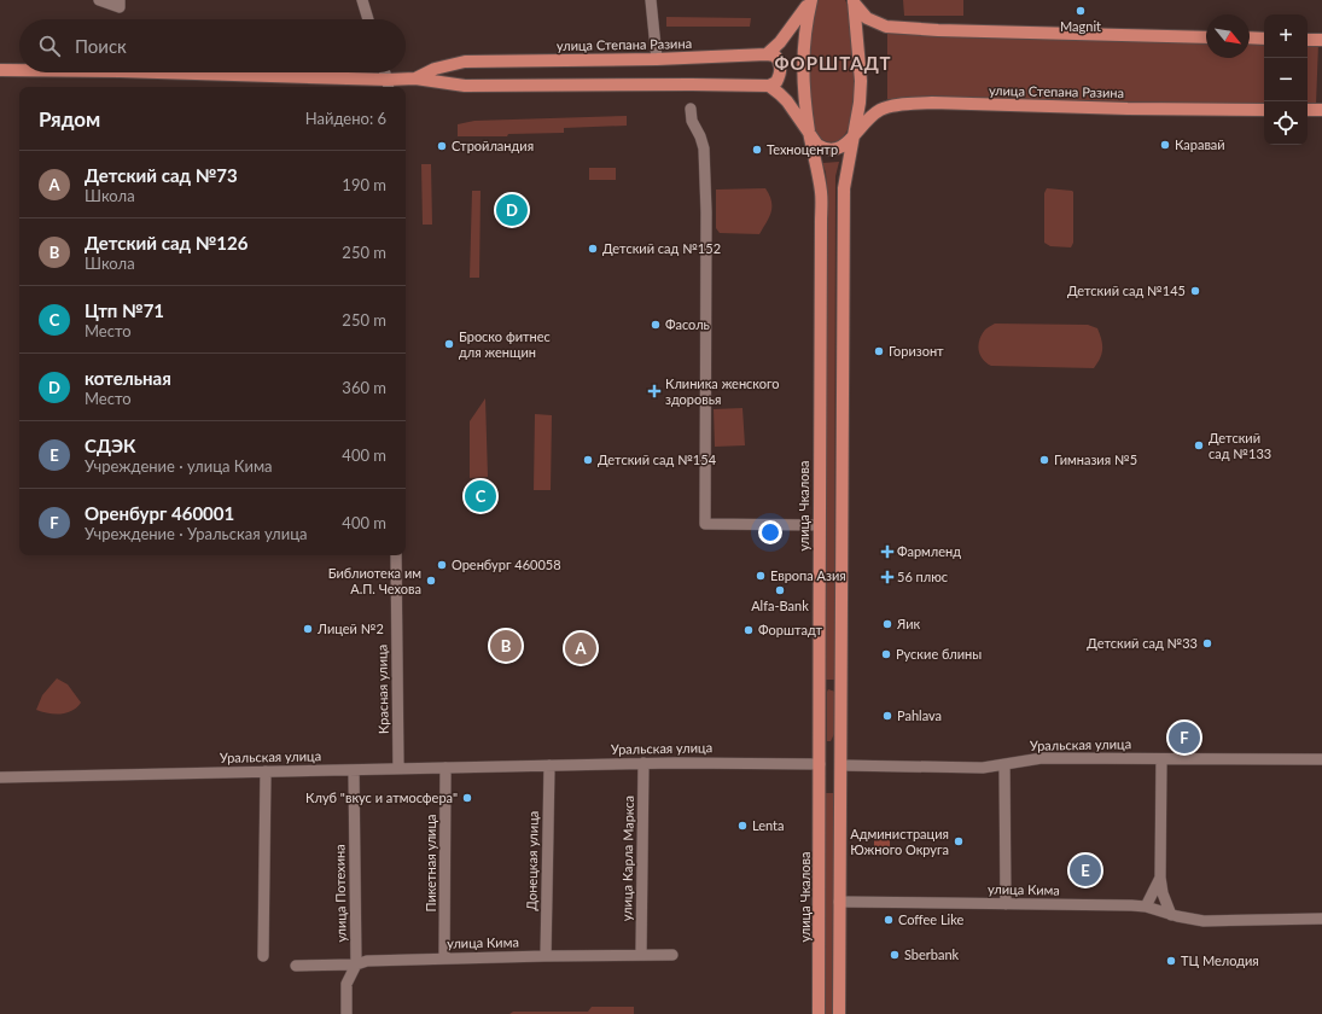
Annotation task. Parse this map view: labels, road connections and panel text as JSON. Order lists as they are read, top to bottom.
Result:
{
  "streets": {
    "main road": ["улица Степана Разина", "улица Чкалова", "Уральская улица"],
    "street": [
      "Красная улица",
      "улица Карла Маркса",
      "Донецкая улица",
      "Пикетная улица",
      "улица Кима",
      "улица Потехина"
    ]
  },
  "crossings": [
    ["улица Степана Разина", "улица Чкалова"],
    ["улица Чкалова", "Уральская улица"],
    ["Красная улица", "Уральская улица"],
    ["Уральская улица", "улица Карла Маркса"],
    ["Уральская улица", "Донецкая улица"],
    ["Уральская улица", "Пикетная улица"],
    ["Уральская улица", "улица Потехина"],
    ["улица Карла Маркса", "улица Кима"],
    ["Донецкая улица", "улица Кима"],
    ["Пикетная улица", "улица Кима"],
    ["улица Кима", "улица Потехина"]
  ],
  "districts": ["ФОРШТАДТ"],
  "places": {
    "other": [
      "Magnit",
      "Каравай",
      "Стройландия",
      "Техноцентр",
      "Детский сад №152",
      "Детский сад №145",
      "Фасоль",
      "Броско фитнес для женщин",
      "Горизонт",
      "Детский сад №133",
      "Детский сад №154",
      "Гимназия №5",
      "Оренбург 460058",
      "Европа Азия",
      "Библиотека им А.П. Чехова",
      "Alfa-Bank",
      "Яик",
      "Лицей №2",
      "Форштадт",
      "Детский сад №33",
      "Руские блины",
      "Pahlava",
      "Клуб \"вкус и атмосфера\"",
      "Lenta",
      "Администрация Южного Округа",
      "Coffee Like",
      "Sberbank",
      "ТЦ Мелодия"
    ],
    "health": ["Клиника женского здоровья", "Фармленд", "56 плюс"]
  },
  "north": "bottom right",
  "page": {
    "map_buttons": ["+", "−"],
    "search": "Поиск",
    "heading": ["Рядом", "Найдено: 6"],
    "list": [
      {
        "mark": "A",
        "name": "Детский сад №73",
        "note": "Школа",
        "value": "190 m"
      },
      {
        "mark": "B",
        "name": "Детский сад №126",
        "note": "Школа",
        "value": "250 m"
      },
      {
        "mark": "C",
        "name": "Цтп №71",
        "note": "Место",
        "value": "250 m"
      },
      {
        "mark": "D",
        "name": "котельная",
        "note": "Место",
        "value": "360 m"
      },
      {
        "mark": "E",
        "name": "СДЭК",
        "note": "Учреждение · улица Кима",
        "value": "400 m"
      },
      {
        "mark": "F",
        "name": "Оренбург 460001",
        "note": "Учреждение · Уральская улица",
        "value": "400 m"
      }
    ],
    "pins": [
      "D",
      "C",
      "B",
      "A",
      "F",
      "E"
    ]
  }
}
